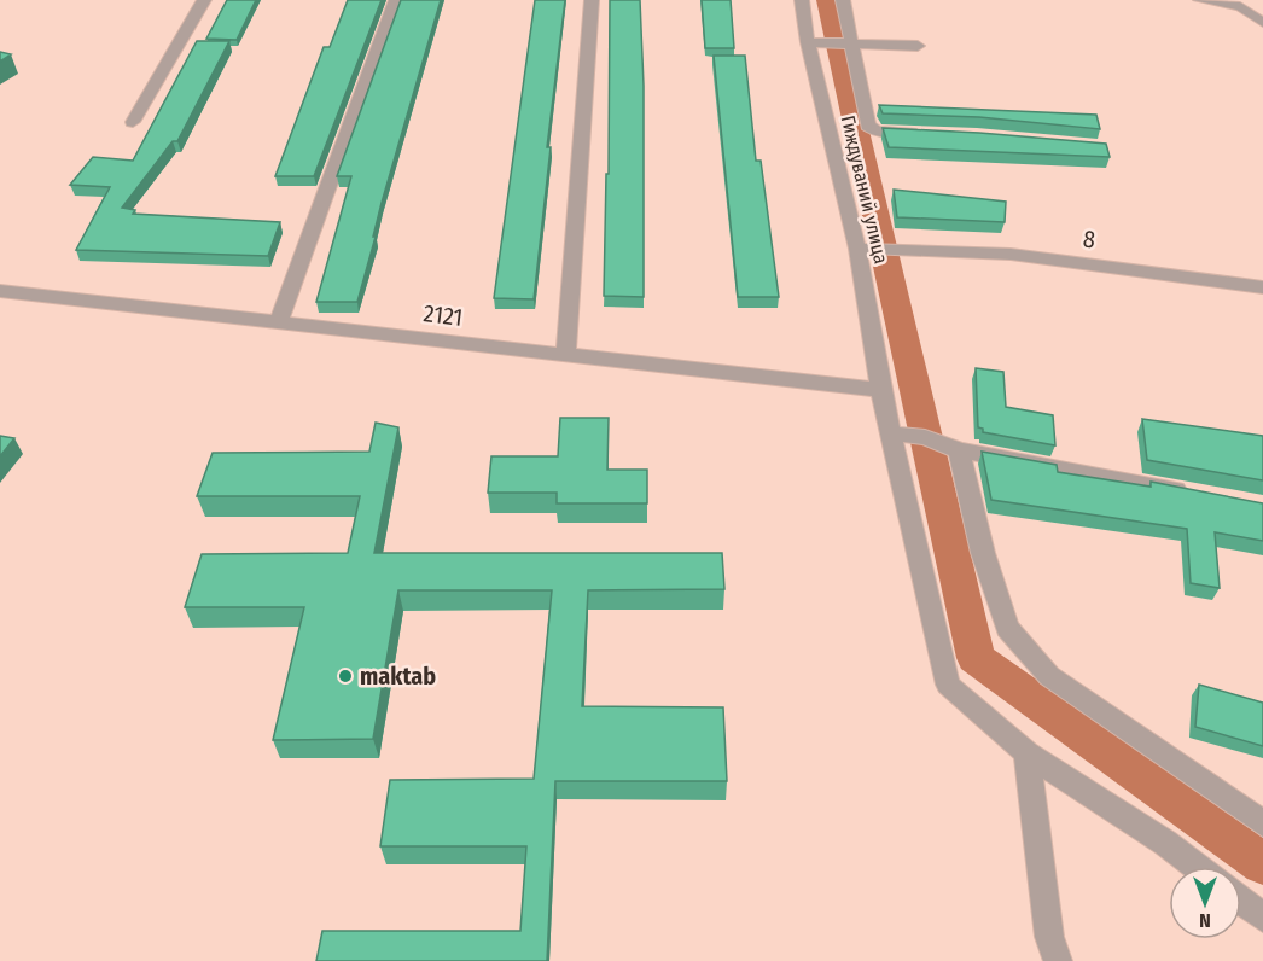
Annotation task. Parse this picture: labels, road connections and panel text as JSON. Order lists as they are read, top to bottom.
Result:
{
  "streets": {
    "street": ["Гиждуваний улица", "8", "2121"]
  },
  "crossings": [
    ["Гиждуваний улица", "8"],
    ["Гиждуваний улица", "2121"]
  ],
  "places": ["maktab"],
  "north": "bottom"
}
